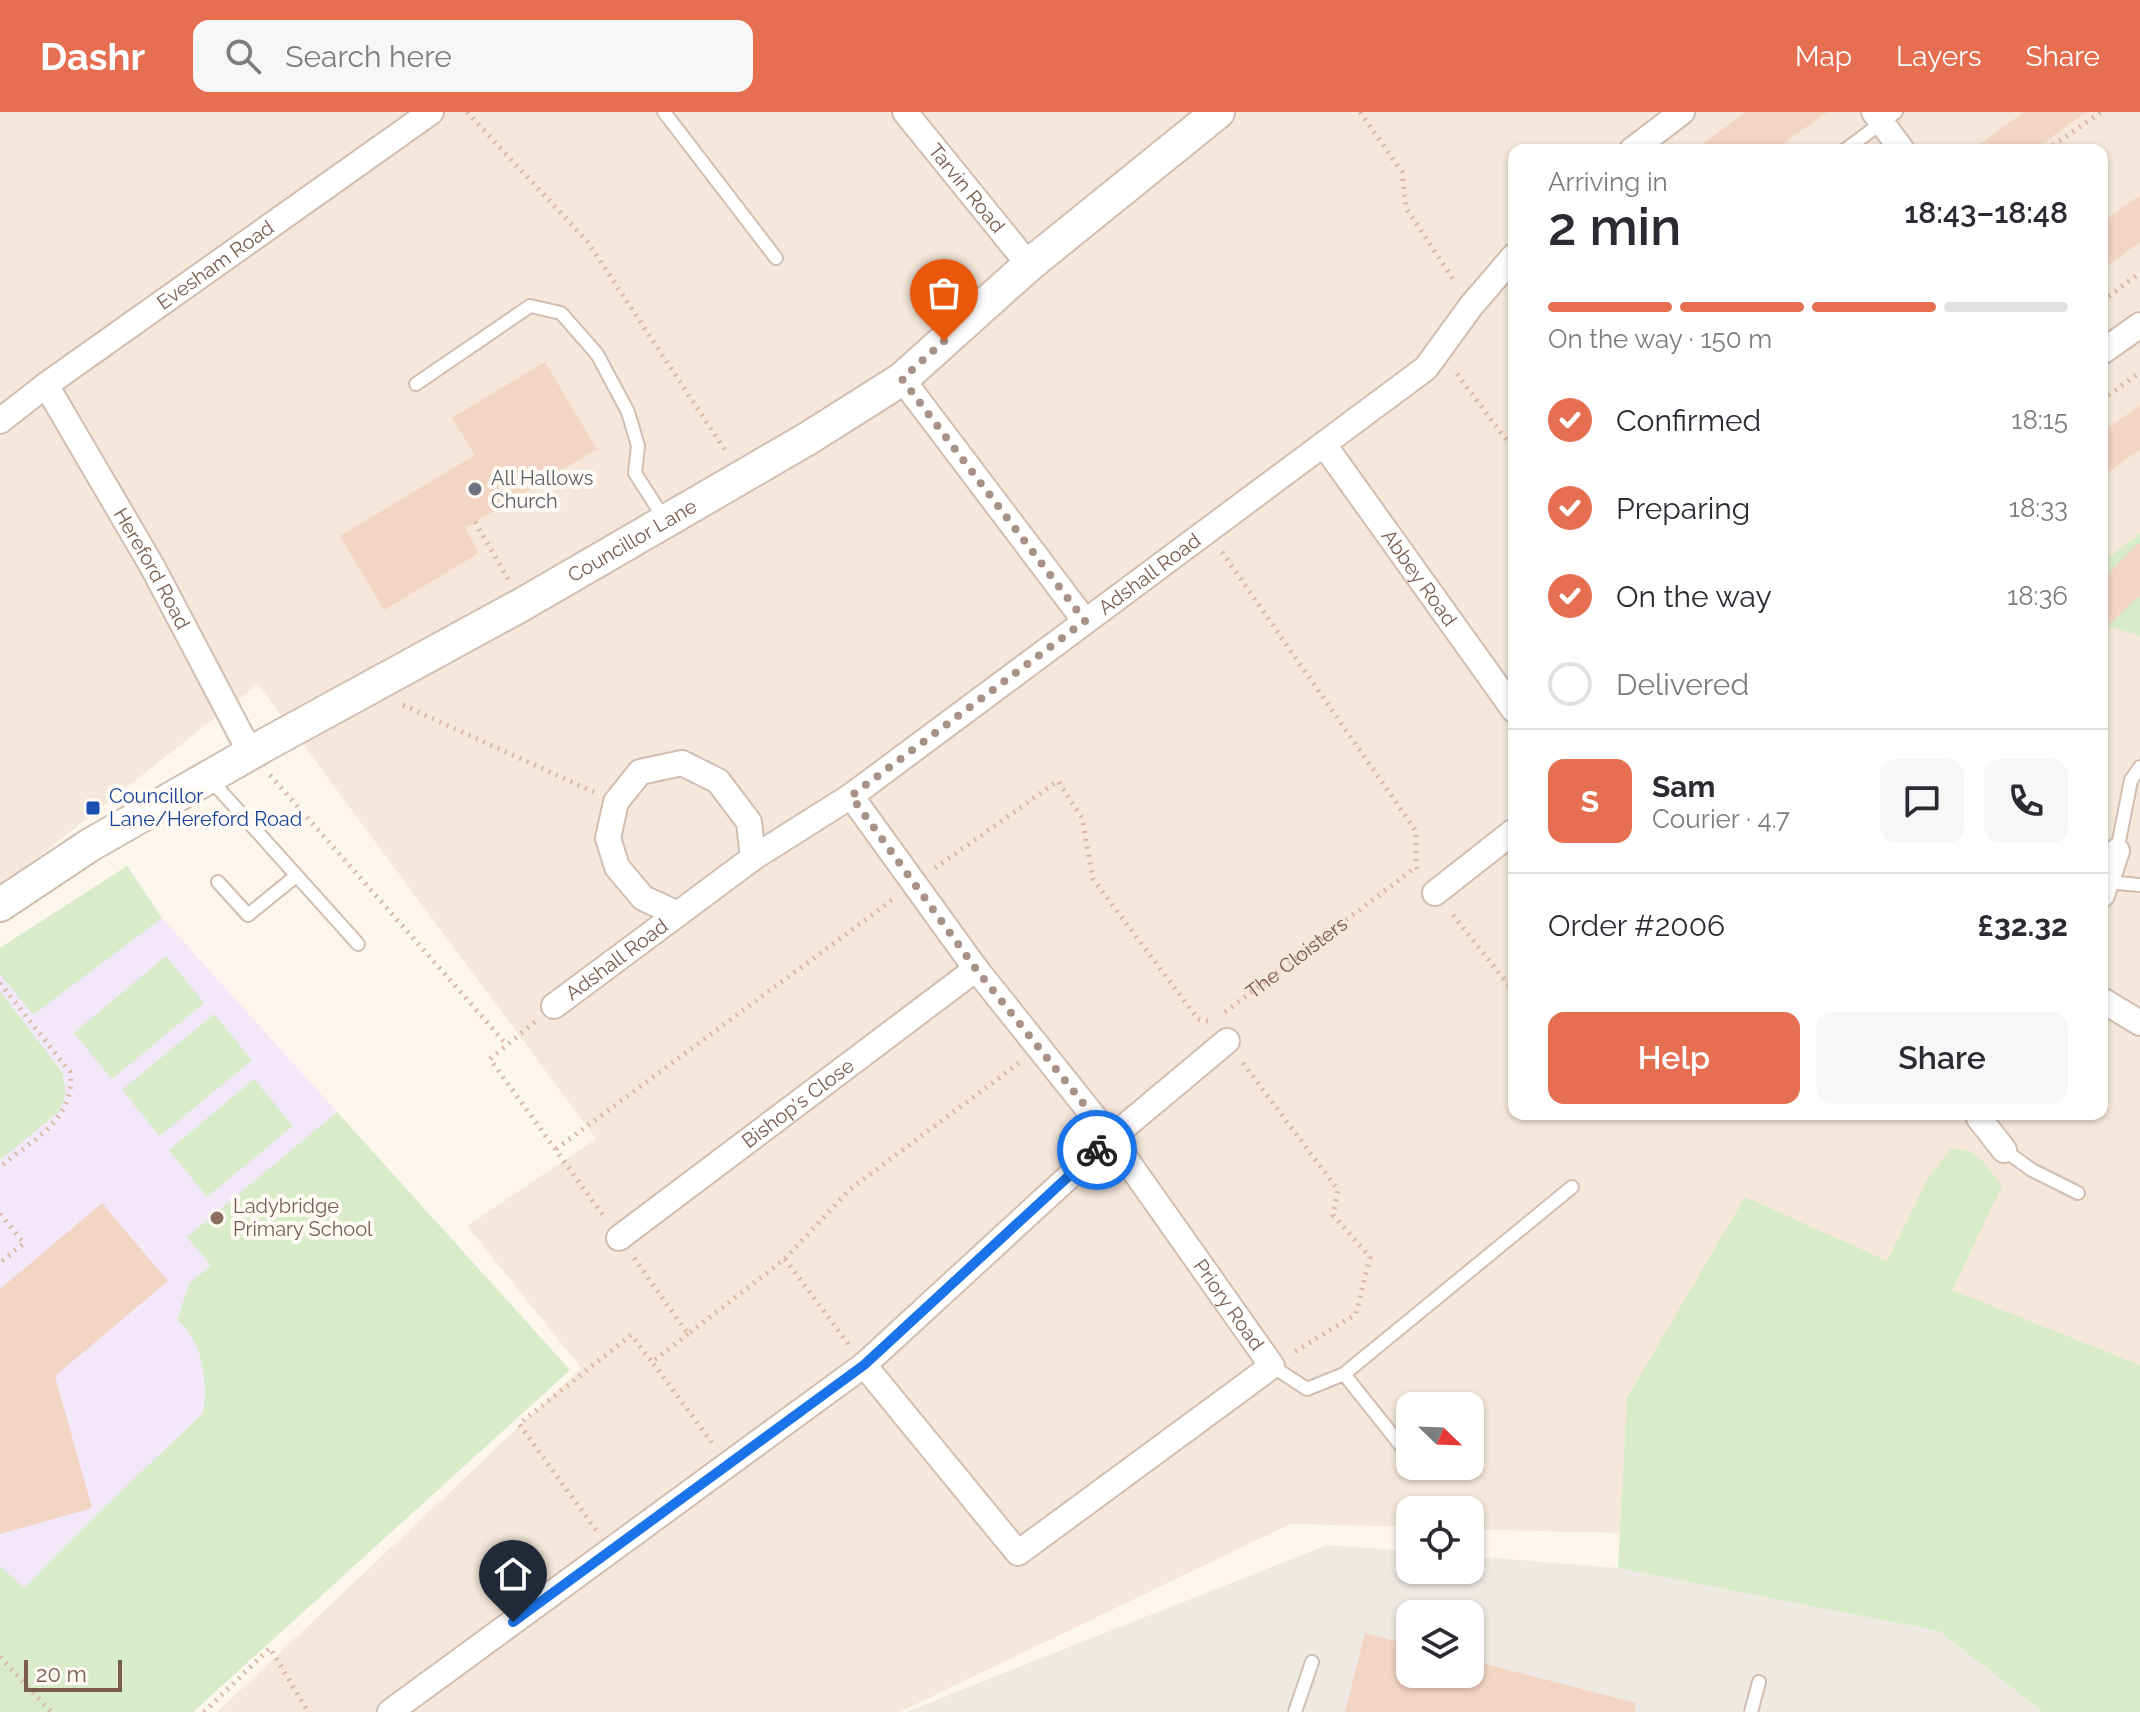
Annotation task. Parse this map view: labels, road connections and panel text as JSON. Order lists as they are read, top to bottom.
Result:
{
  "streets": {
    "street": [
      "Tarvin Road",
      "Evesham Road",
      "Councillor Lane",
      "Hereford Road",
      "Adshall Road",
      "Abbey Road",
      "Bishop's Close",
      "Priory Road"
    ],
    "path": ["The Cloisters"]
  },
  "crossings": [
    ["Tarvin Road", "Councillor Lane"],
    ["Evesham Road", "Hereford Road"],
    ["Councillor Lane", "Hereford Road"],
    ["Adshall Road", "Abbey Road"],
    ["Adshall Road", "Priory Road"],
    ["The Cloisters", "Priory Road"],
    ["Bishop's Close", "Priory Road"]
  ],
  "places": {
    "other": ["All Hallows Church", "Ladybridge Primary School"],
    "transit": ["Councillor Lane/Hereford Road"]
  },
  "scale_bar": "20 m",
  "north": "bottom right",
  "page": {
    "header": "Dashr",
    "search": "Search here",
    "nav": ["Map", "Layers", "Share"],
    "heading": ["2 min", "Arriving in", "18:43–18:48"],
    "panel": [
      "Sam",
      "Courier · 4.7",
      "Order #2006",
      "£32.32"
    ],
    "bar": "On the way · 150 m",
    "list": [
      ["Confirmed", "18:15"],
      ["Preparing", "18:33"],
      ["On the way", "18:36"],
      "Delivered"
    ],
    "round": "S",
    "buttons": ["Help", "Share"],
    "scale": "20 m"
  }
}
